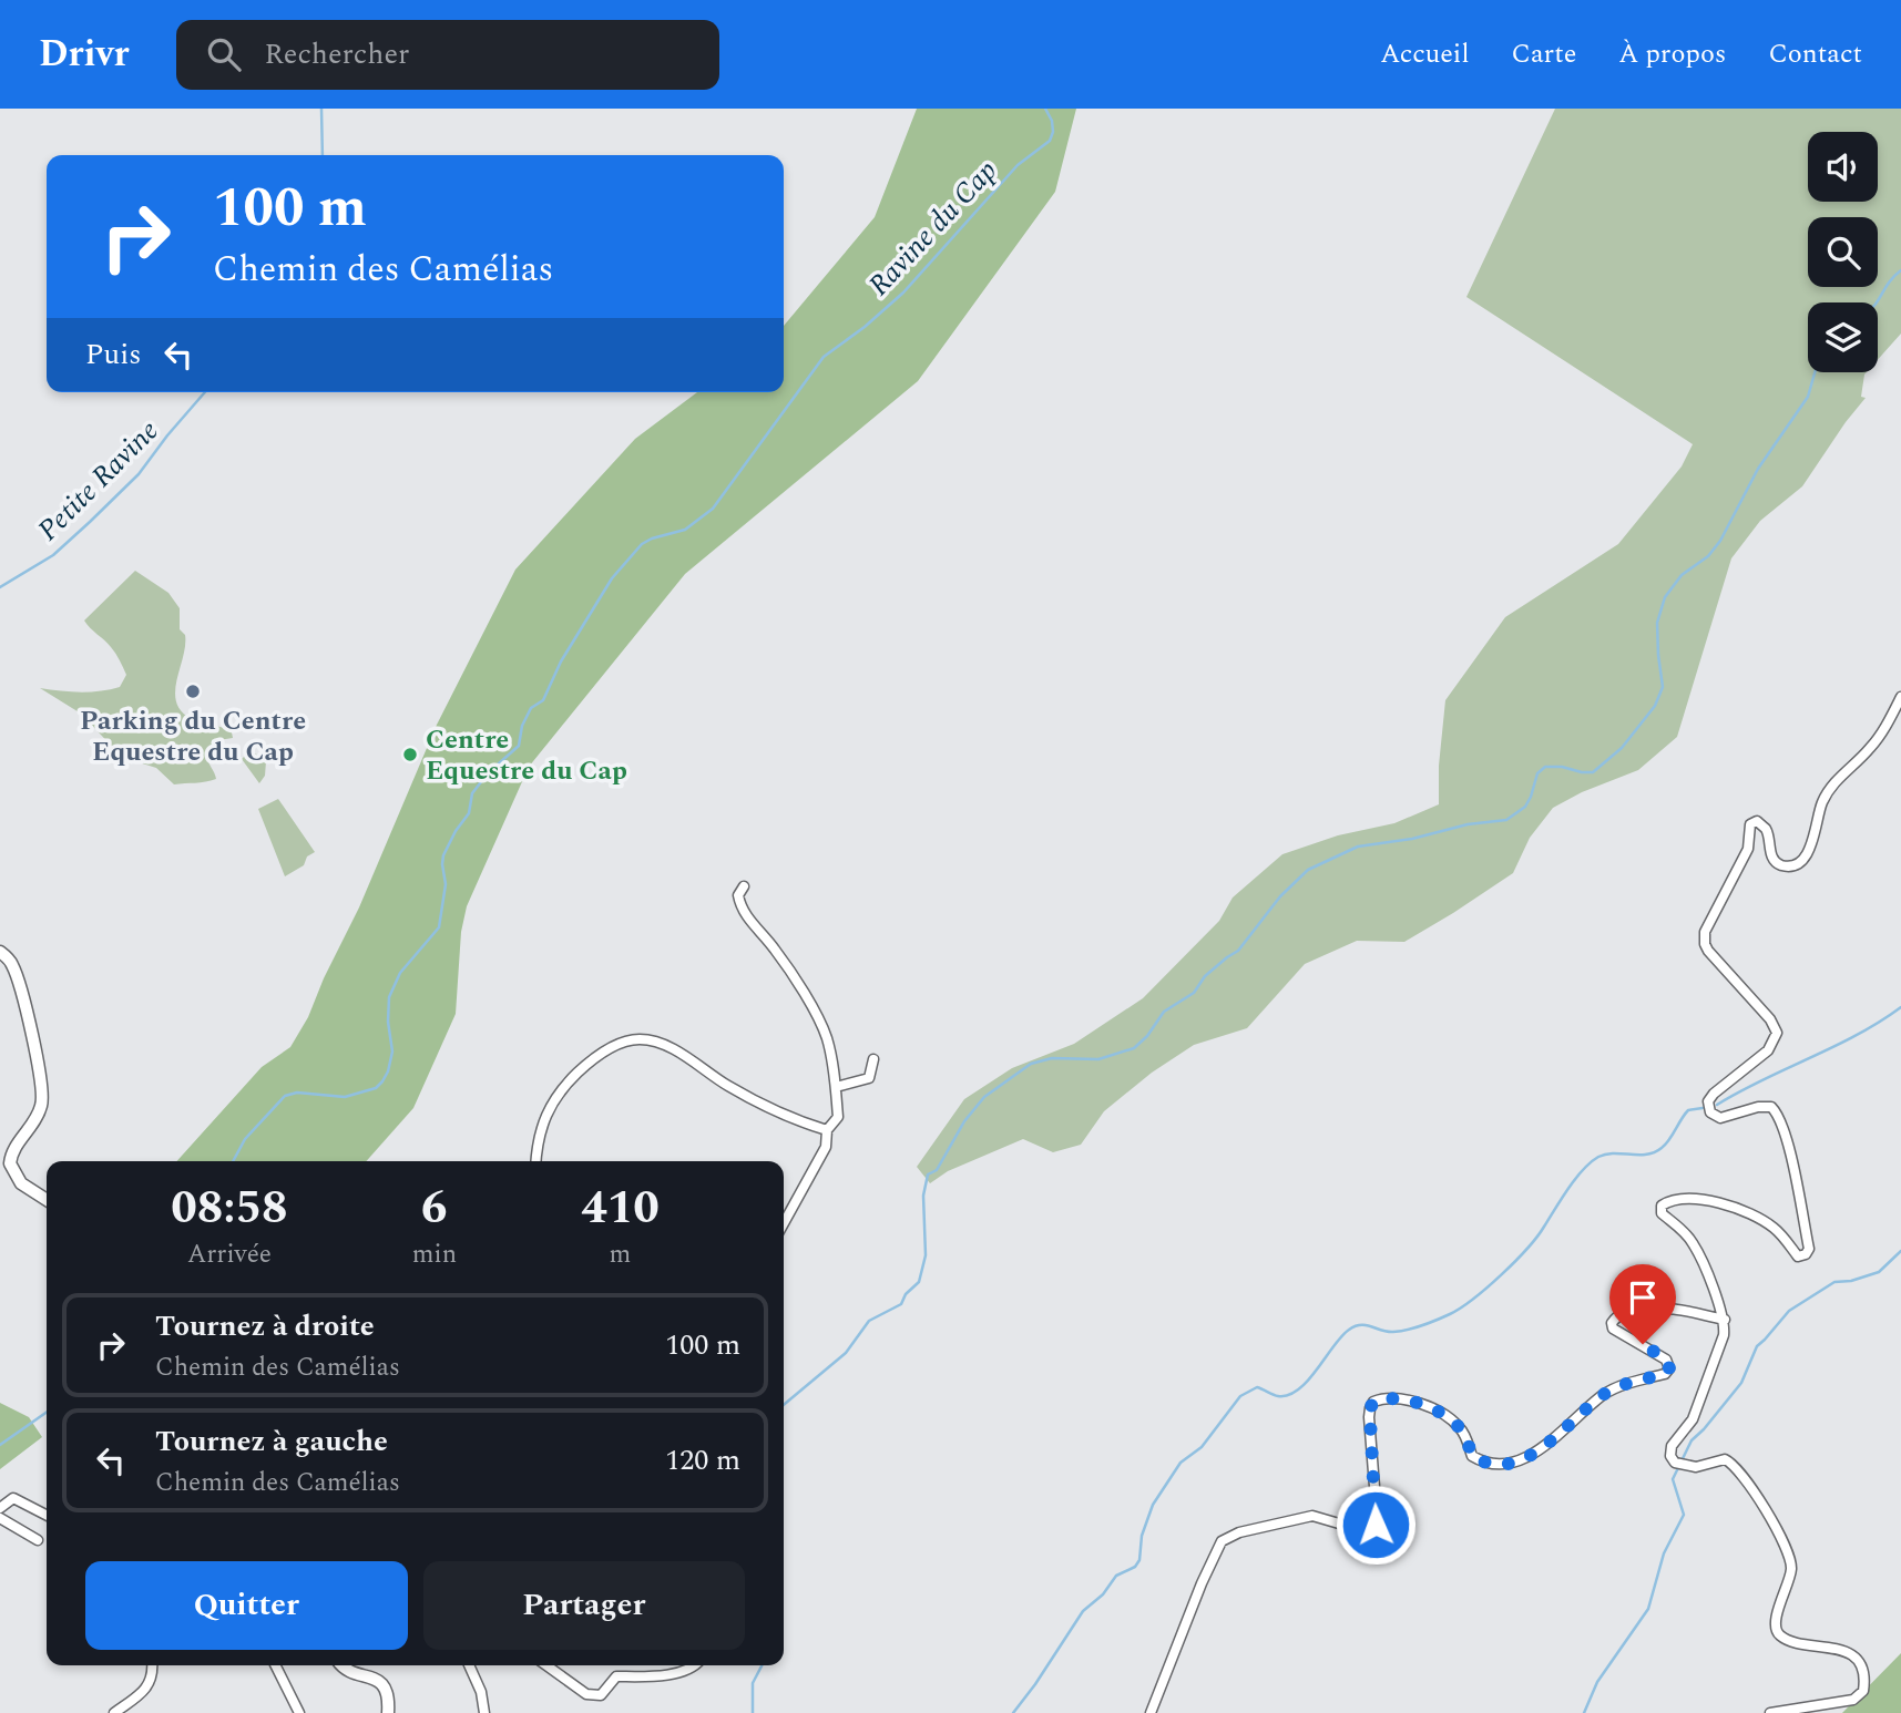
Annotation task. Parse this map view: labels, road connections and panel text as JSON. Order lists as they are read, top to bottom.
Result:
{
  "water": ["Ravine du Cap", "Petite Ravine"],
  "places": ["Parking du Centre Equestre du Cap", "Centre Equestre du Cap"],
  "page": {
    "header": "Drivr",
    "search": "Rechercher",
    "nav": [
      "Accueil",
      "Carte",
      "À propos",
      "Contact"
    ],
    "turn": ["100 m", "Chemin des Camélias"],
    "then": "Puis",
    "eta": [
      "08:58",
      "Arrivée",
      "6",
      "min",
      "410",
      "m"
    ],
    "list": [
      {
        "name": "Tournez à droite",
        "note": "Chemin des Camélias",
        "value": "100 m"
      },
      {
        "name": "Tournez à gauche",
        "note": "Chemin des Camélias",
        "value": "120 m"
      }
    ],
    "buttons": ["Quitter", "Partager"]
  }
}
